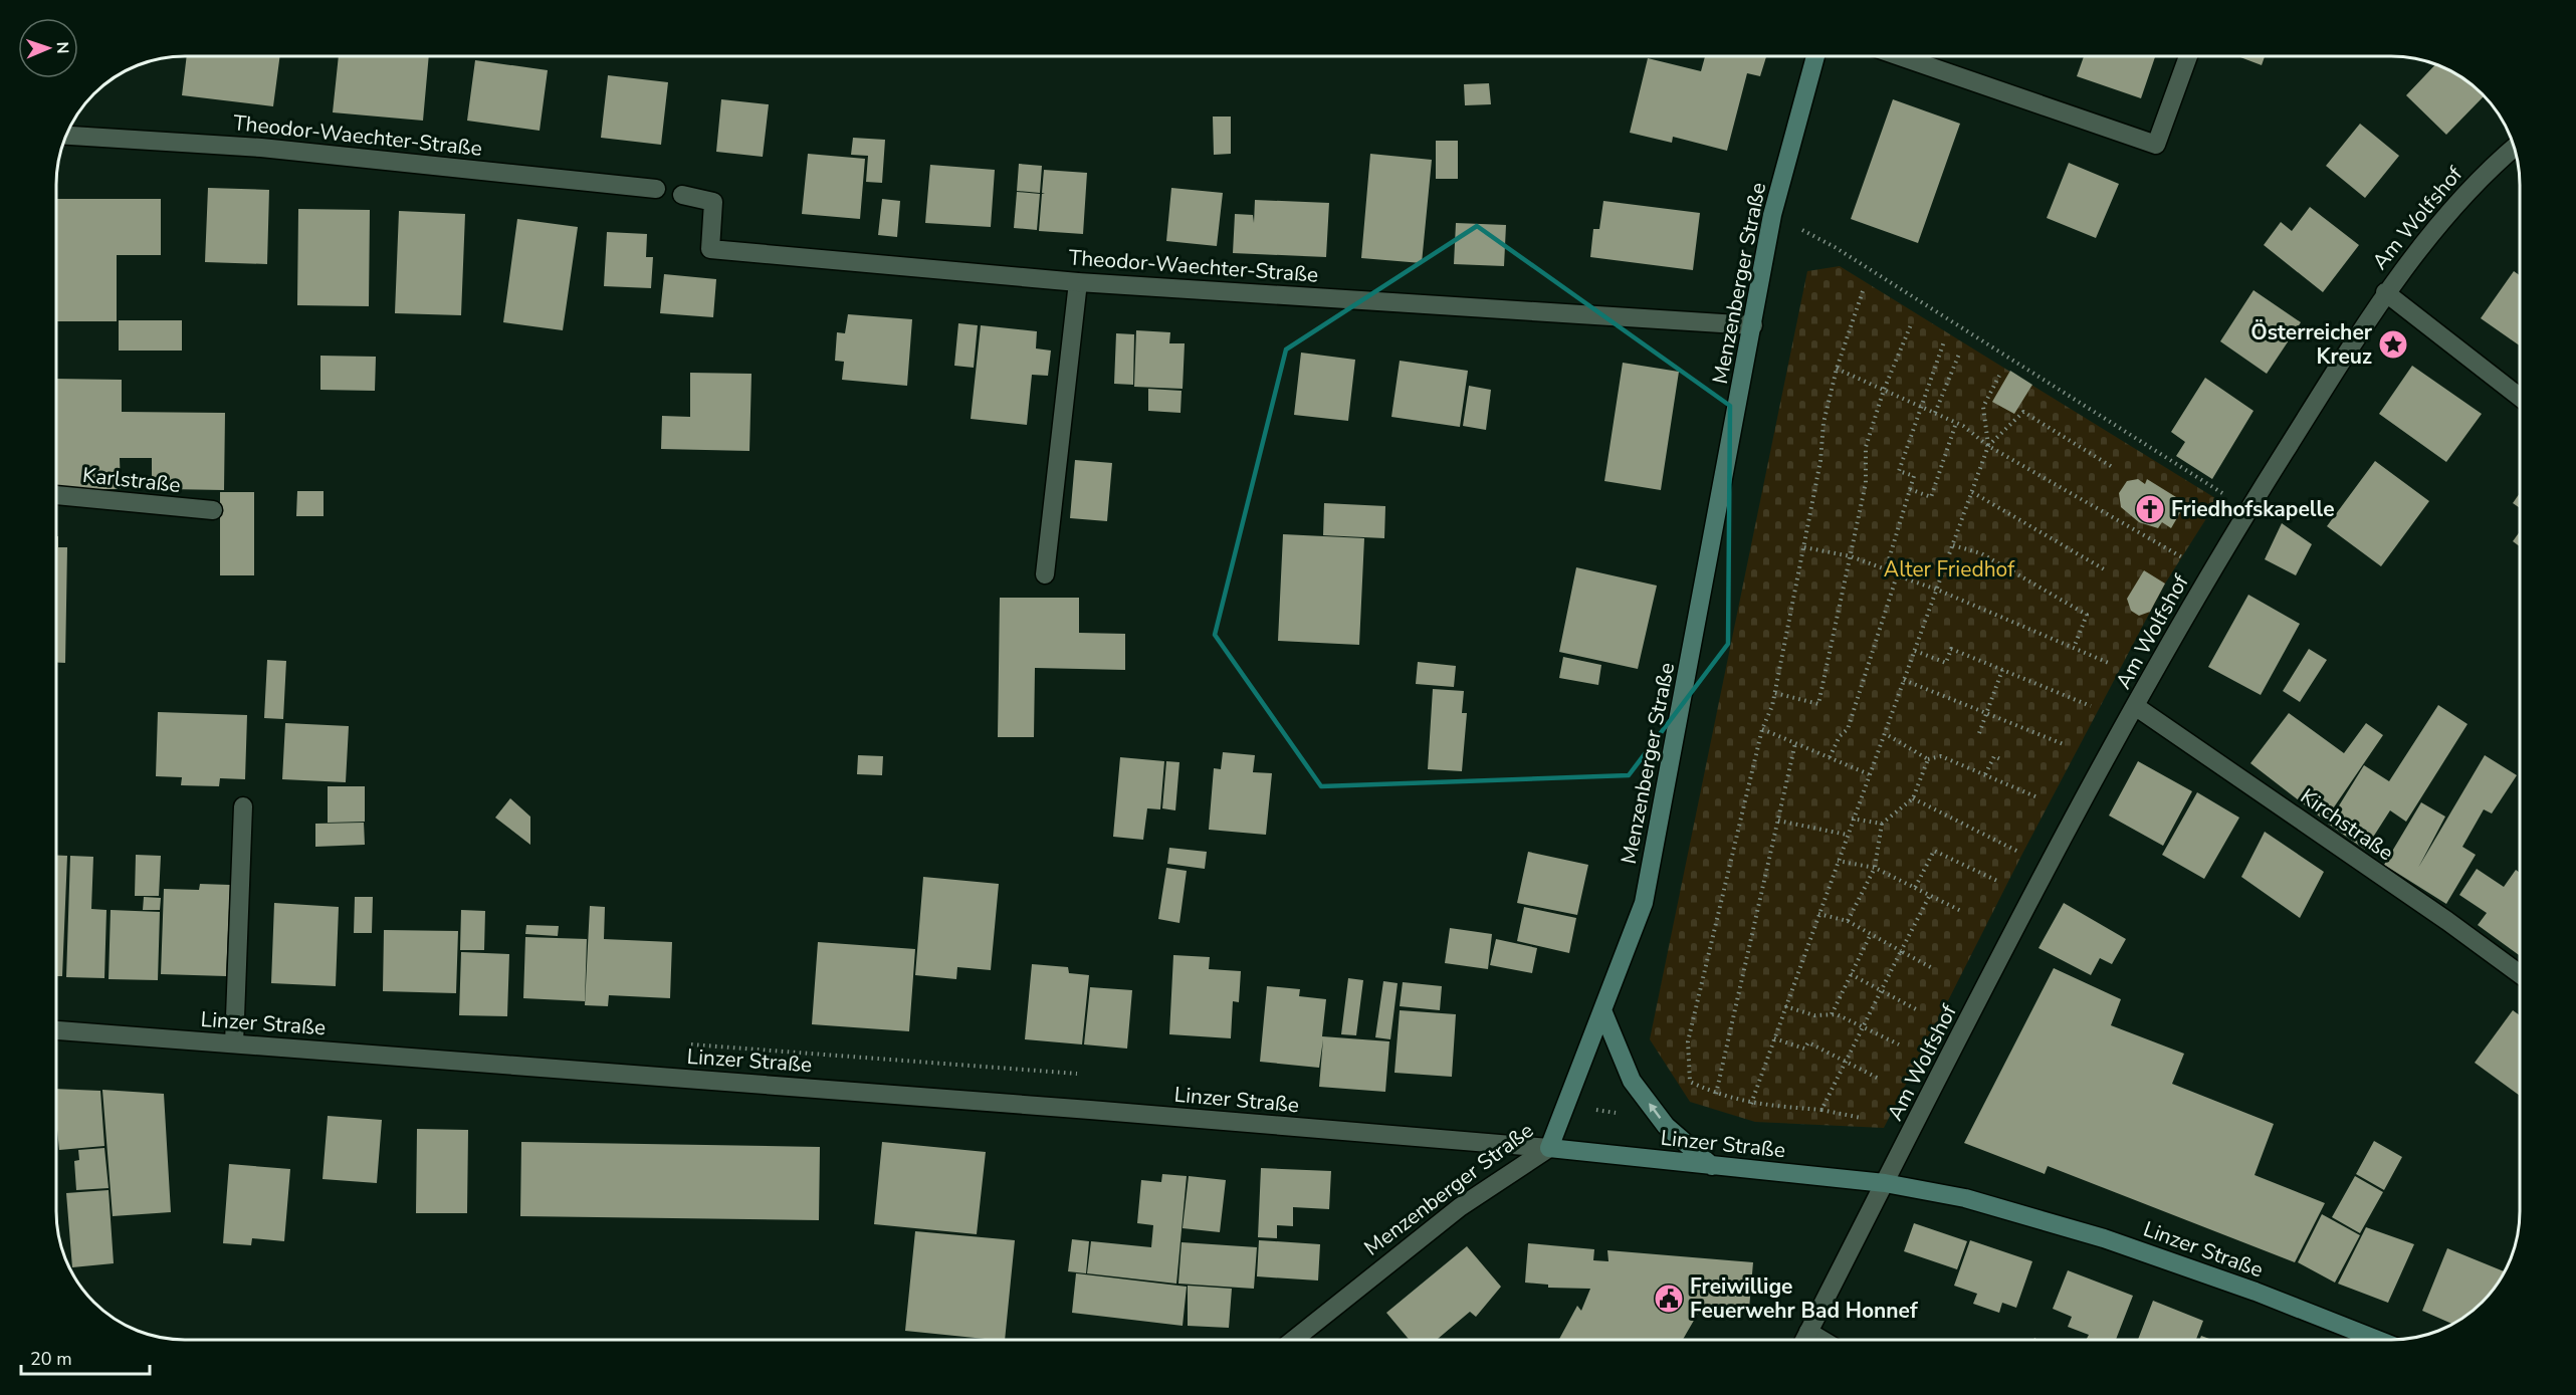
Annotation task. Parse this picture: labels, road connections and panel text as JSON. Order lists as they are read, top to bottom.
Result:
{
  "streets": {
    "main road": ["Menzenberger Straße", "Linzer Straße"],
    "street": [
      "Theodor-Waechter-Straße",
      "Am Wolfshof",
      "Karlstraße",
      "Kirchstraße"
    ]
  },
  "crossings": [
    ["Theodor-Waechter-Straße", "Menzenberger Straße"],
    ["Am Wolfshof", "Kirchstraße"],
    ["Am Wolfshof", "Linzer Straße"],
    ["Menzenberger Straße", "Linzer Straße"]
  ],
  "parks": ["Alter Friedhof"],
  "places": {
    "place": ["Österreicher Kreuz"],
    "church": ["Friedhofskapelle"],
    "public building": ["Freiwillige Feuerwehr Bad Honnef"]
  },
  "scale_bar": "20 m",
  "north": "right"
}
